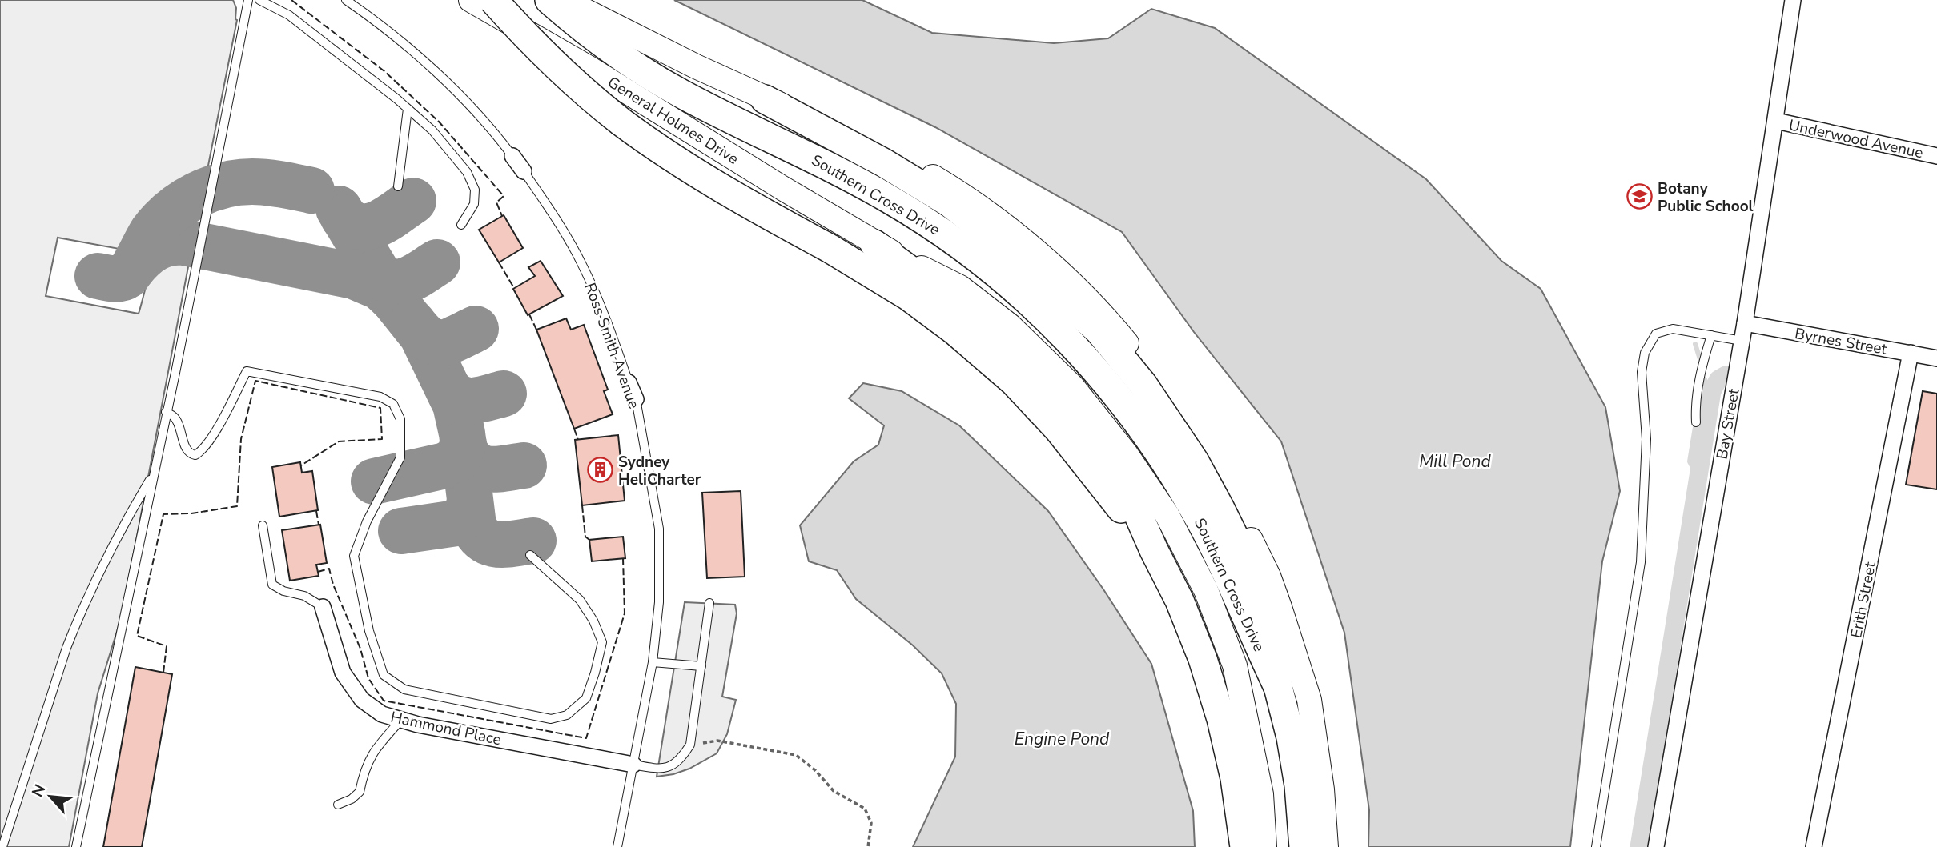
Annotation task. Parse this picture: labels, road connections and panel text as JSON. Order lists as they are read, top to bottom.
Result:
{
  "streets": {
    "highway": ["Southern Cross Drive"],
    "main road": ["General Holmes Drive"],
    "street": [
      "Underwood Avenue",
      "Byrnes Street",
      "Ross Smith Avenue",
      "Bay Street",
      "Erith Street",
      "Hammond Place"
    ]
  },
  "crossings": [
    ["Underwood Avenue", "Bay Street"],
    ["Byrnes Street", "Bay Street"],
    ["Byrnes Street", "Erith Street"],
    ["Ross Smith Avenue", "Hammond Place"]
  ],
  "water": ["Mill Pond", "Engine Pond"],
  "places": {
    "school or university": ["Botany Public School"],
    "building": ["Sydney HeliCharter"]
  },
  "north": "top left"
}
